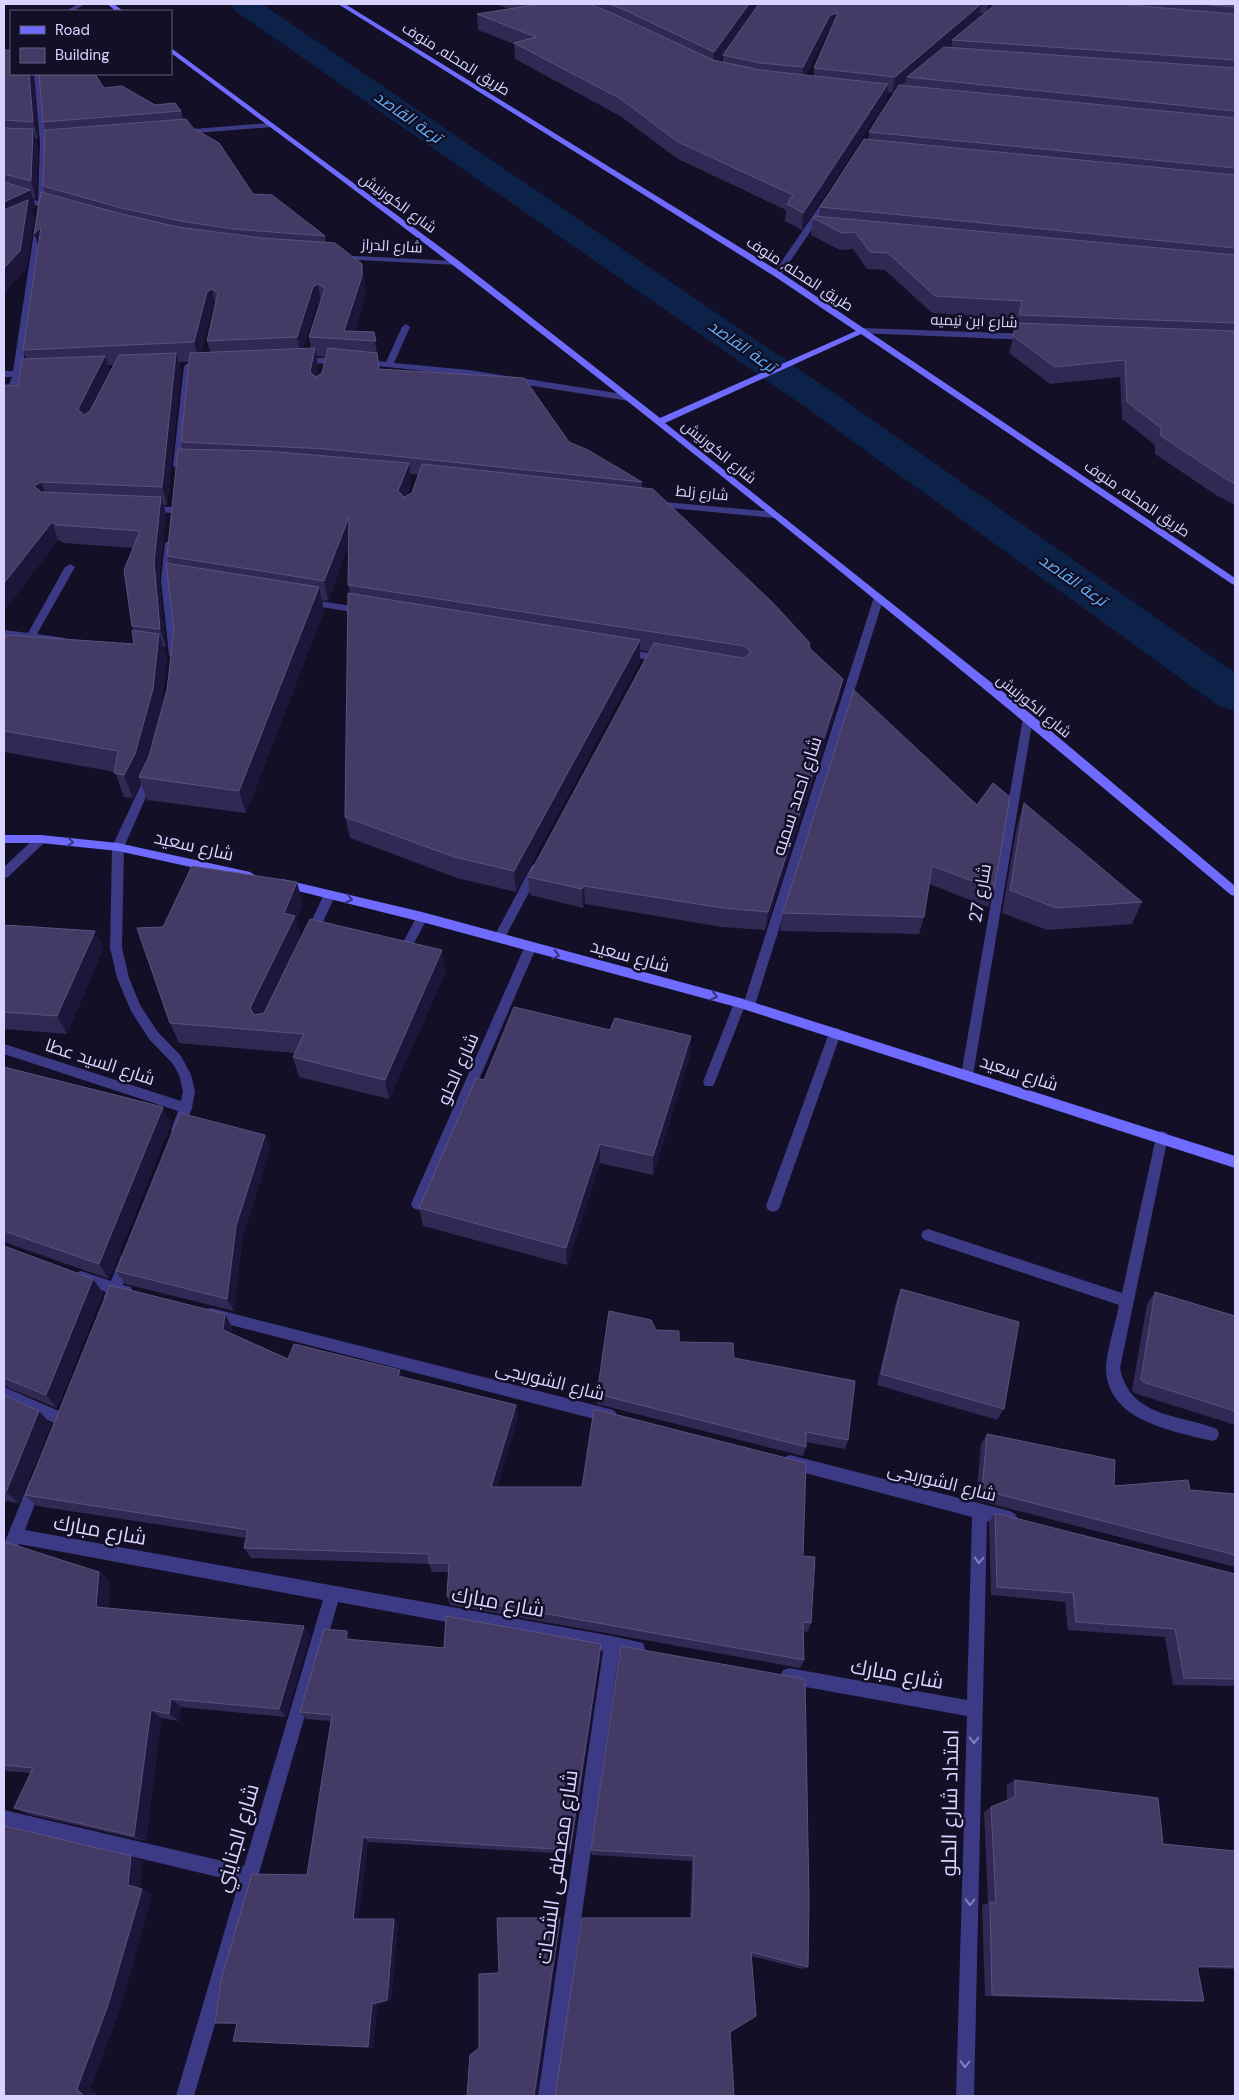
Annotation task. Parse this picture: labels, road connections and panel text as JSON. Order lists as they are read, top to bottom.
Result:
{
  "streets": {
    "main road": ["طريق المحله, منوف", "شارع الكورنيش", "شارع سعيد"],
    "street": [
      "شارع الدراز",
      "شارع ابن تيميه",
      "شارع زلط",
      "شارع احمد سميه",
      "شارع 27",
      "شارع السيد عطا",
      "شارع الحلو",
      "شارع الشوربجى",
      "شارع مبارك",
      "امتداد شارع الحلو",
      "شارع الجنايني",
      "شارع مصطفى الشحات"
    ]
  },
  "crossings": [
    ["طريق المحله, منوف", "شارع ابن تيميه"],
    ["شارع الكورنيش", "شارع الدراز"],
    ["شارع الكورنيش", "شارع زلط"],
    ["شارع الكورنيش", "شارع احمد سميه"],
    ["شارع الكورنيش", "شارع 27"],
    ["شارع احمد سميه", "شارع سعيد"],
    ["شارع سعيد", "شارع 27"],
    ["شارع سعيد", "شارع الحلو"],
    ["شارع الشوربجى", "امتداد شارع الحلو"],
    ["شارع مبارك", "امتداد شارع الحلو"],
    ["شارع مبارك", "شارع الجنايني"],
    ["شارع مبارك", "شارع مصطفى الشحات"]
  ],
  "one_way": ["امتداد شارع الحلو"],
  "water": ["ترعة القاصد"],
  "legend": ["Road", "Building"]
}
